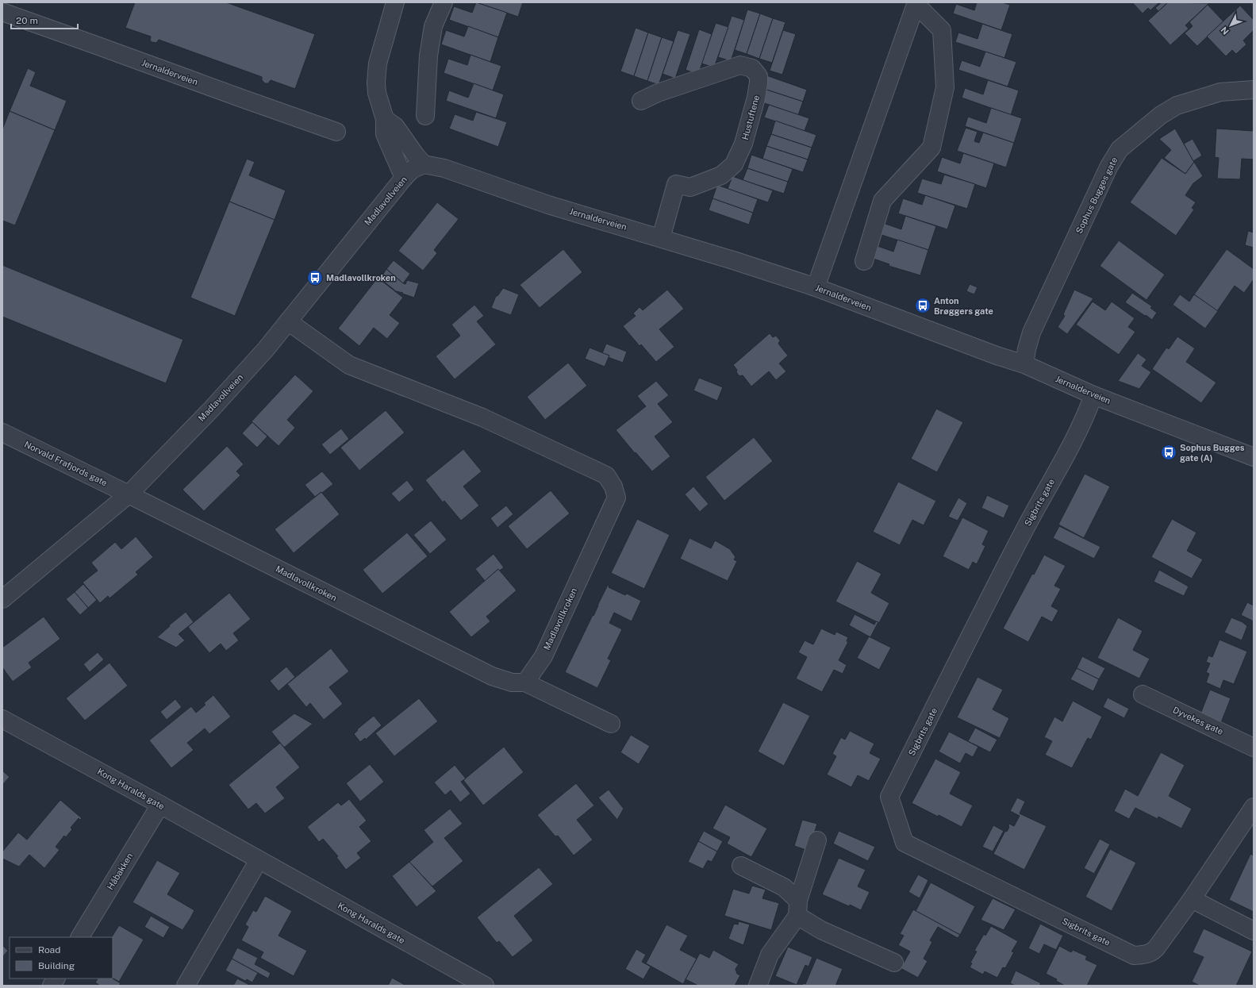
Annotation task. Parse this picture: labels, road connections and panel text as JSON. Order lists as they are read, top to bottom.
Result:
{
  "streets": {
    "street": [
      "Jernalderveien",
      "Hustuftene",
      "Sophus Bugges gate",
      "Madlavollveien",
      "Norvald Frafjords gate",
      "Sigbrits gate",
      "Madlavollkroken",
      "Dyvekes gate",
      "Kong Haralds gate",
      "Håbakken"
    ]
  },
  "crossings": [
    ["Jernalderveien", "Hustuftene"],
    ["Jernalderveien", "Sophus Bugges gate"],
    ["Jernalderveien", "Madlavollveien"],
    ["Jernalderveien", "Sigbrits gate"],
    ["Madlavollveien", "Norvald Frafjords gate"],
    ["Madlavollveien", "Madlavollkroken"],
    ["Norvald Frafjords gate", "Madlavollkroken"],
    ["Kong Haralds gate", "Håbakken"]
  ],
  "places": {
    "bus stop": ["Madlavollkroken", "Anton Brøggers gate", "Sophus Bugges gate (A)"]
  },
  "legend": ["Road", "Building"],
  "scale_bar": "20 m",
  "north": "bottom left"
}
